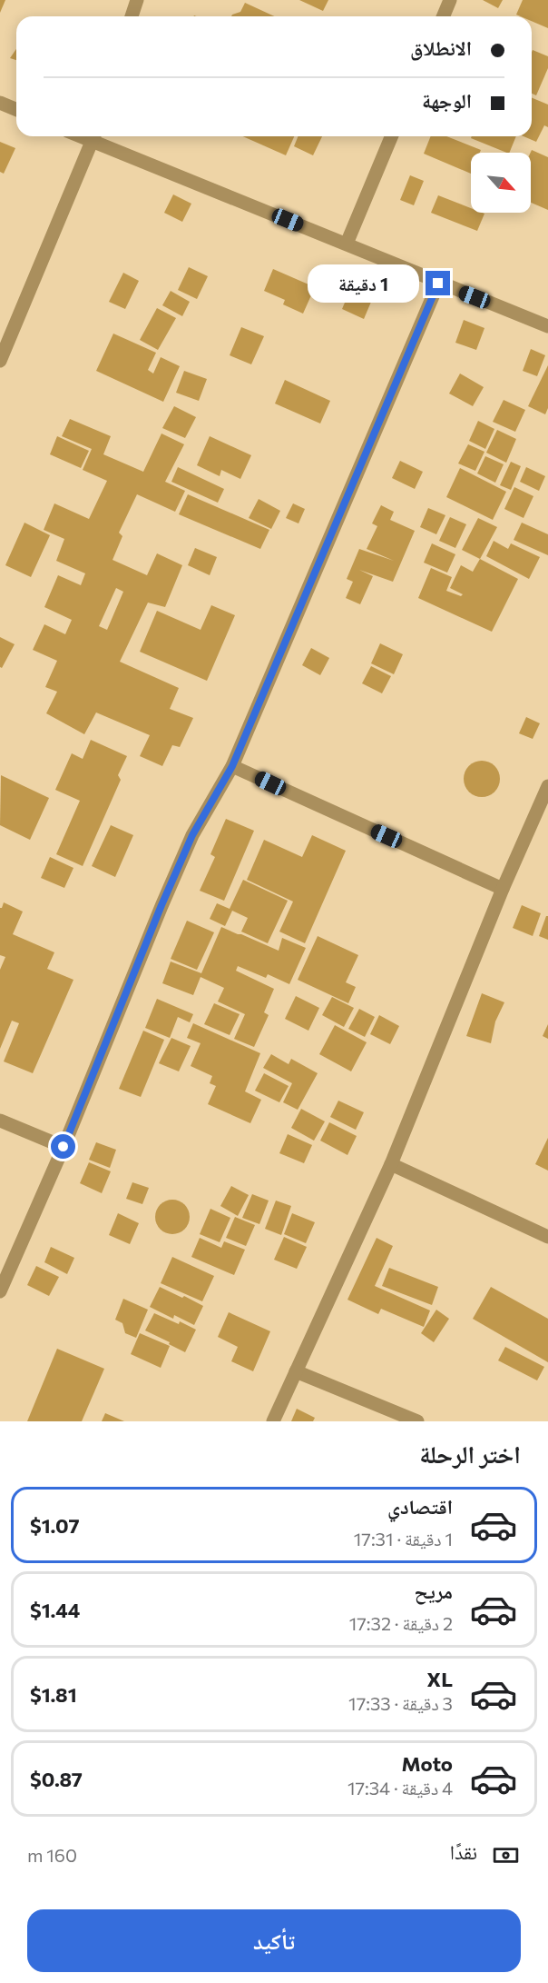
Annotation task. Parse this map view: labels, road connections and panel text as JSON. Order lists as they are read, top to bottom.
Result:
{
  "north": "bottom right",
  "page": {
    "banner": ["الانطلاق", "الوجهة"],
    "bubble": "1 دقيقة",
    "heading": "اختر الرحلة",
    "list": [
      {
        "name": "اقتصادي",
        "note": "1 دقيقة · 17:31",
        "value": "$1.07"
      },
      {
        "name": "مريح",
        "note": "2 دقيقة · 17:32",
        "value": "$1.44"
      },
      {
        "name": "XL",
        "note": "3 دقيقة · 17:33",
        "value": "$1.81"
      },
      {
        "name": "Moto",
        "note": "4 دقيقة · 17:34",
        "value": "$0.87"
      }
    ],
    "pay": ["نقدًا", "160 m"],
    "buttons": "تأكيد"
  }
}
